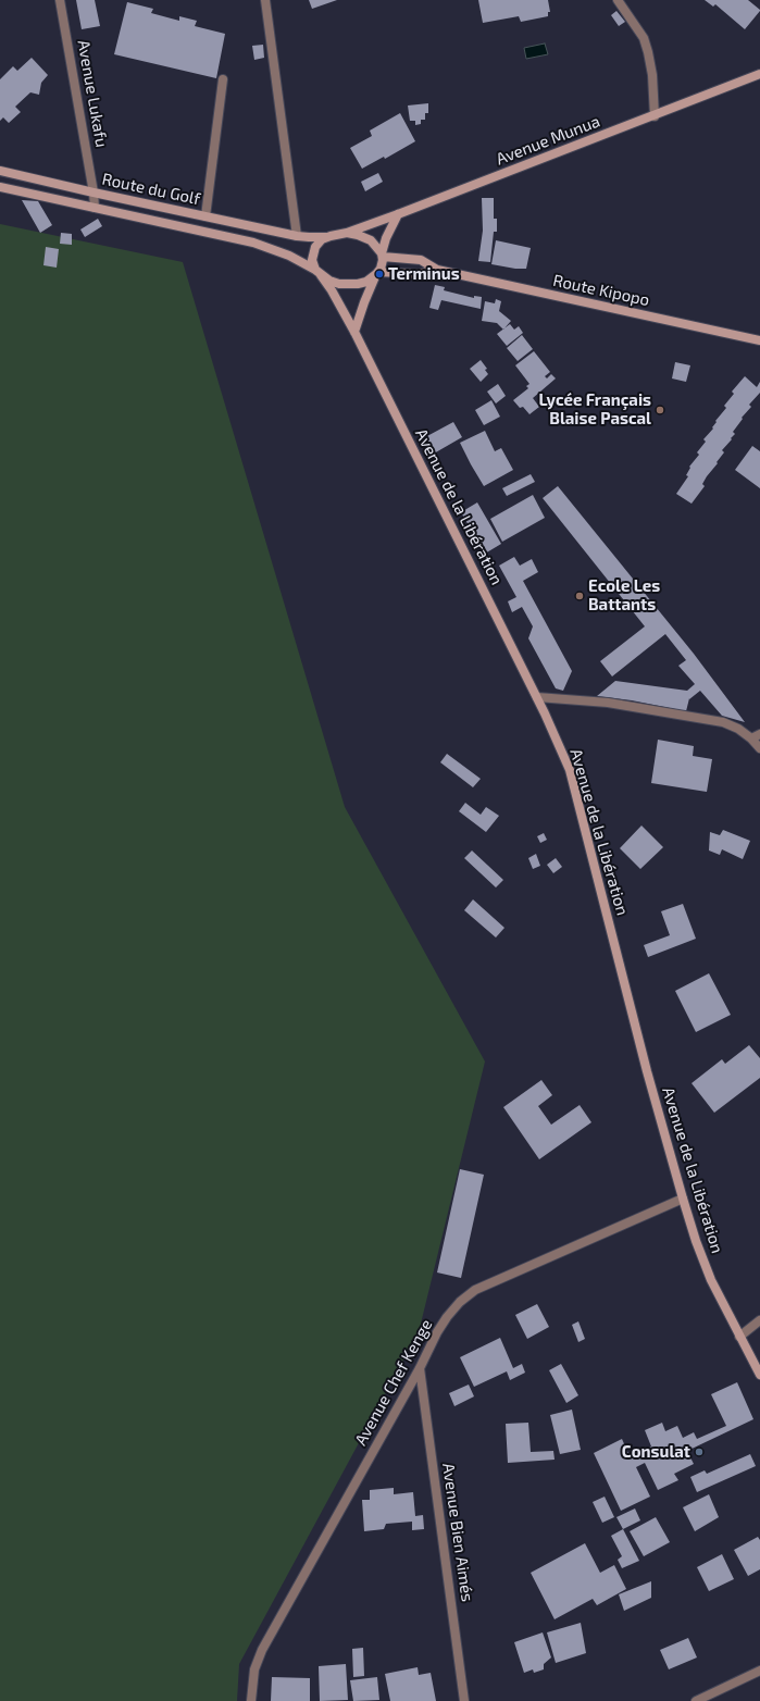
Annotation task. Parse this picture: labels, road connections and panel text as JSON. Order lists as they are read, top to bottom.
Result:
{
  "streets": {
    "main road": [
      "Avenue Munua",
      "Route du Golf",
      "Route Kipopo",
      "Avenue de la Libération"
    ],
    "street": ["Avenue Lukafu", "Avenue Chef Kenge", "Avenue Bien Aimés"]
  },
  "crossings": [
    ["Avenue Lukafu", "Route du Golf"],
    ["Avenue Munua", "Route Kipopo"],
    ["Avenue Munua", "Avenue de la Libération"],
    ["Route Kipopo", "Avenue de la Libération"],
    ["Avenue de la Libération", "Avenue Chef Kenge"],
    ["Avenue Chef Kenge", "Avenue Bien Aimés"]
  ],
  "places": [
    "Terminus",
    "Lycée Français Blaise Pascal",
    "Ecole Les Battants",
    "Consulat"
  ]
}
